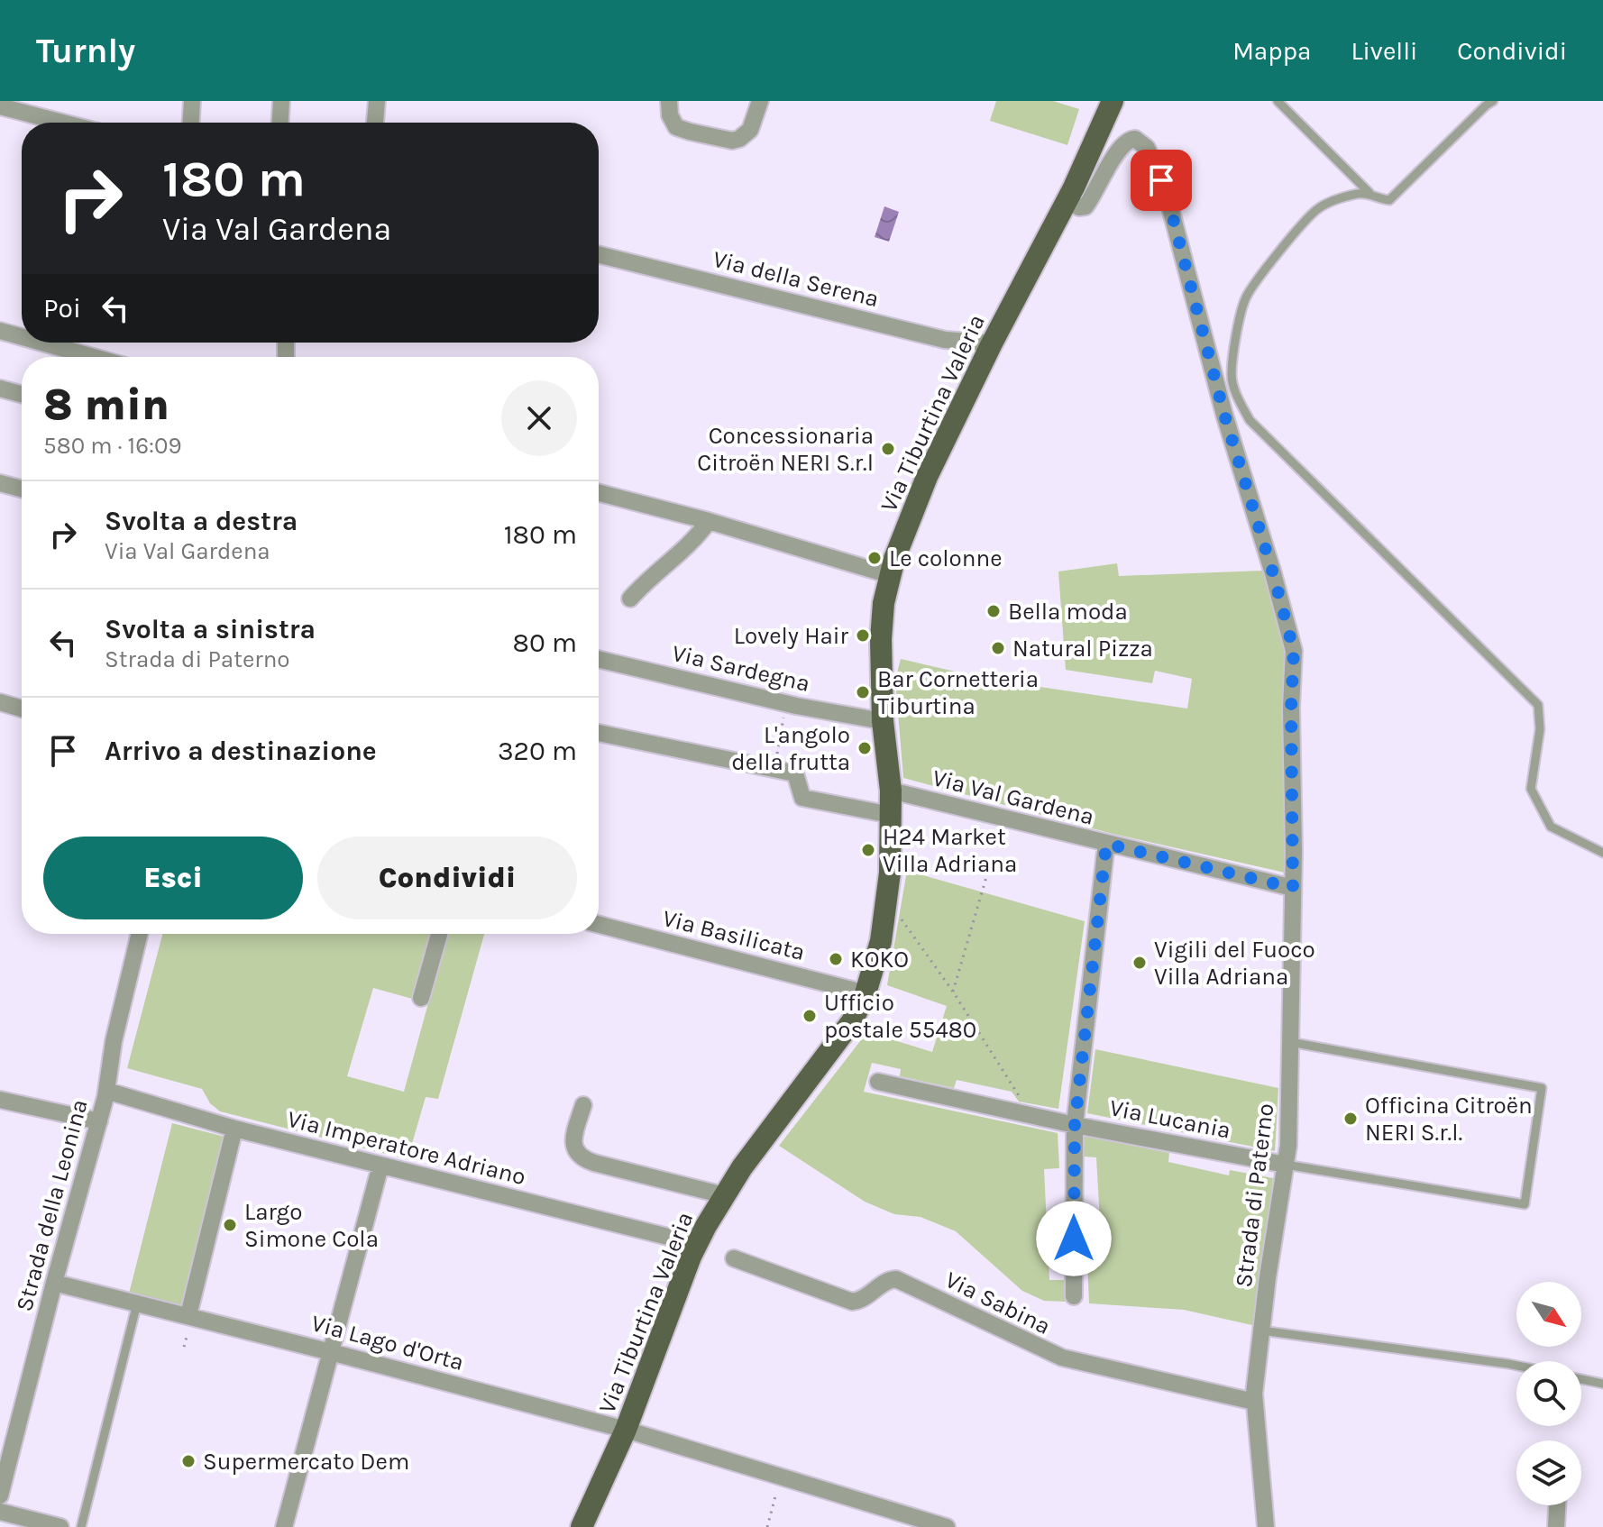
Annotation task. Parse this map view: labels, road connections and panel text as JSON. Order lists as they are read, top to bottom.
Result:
{
  "streets": {
    "main road": ["Via Tiburtina Valeria"],
    "street": [
      "Via della Serena",
      "Via Sardegna",
      "Via Val Gardena",
      "Via Basilicata",
      "Via Lucania",
      "Via Imperatore Adriano",
      "Strada di Paterno",
      "Strada della Leonina",
      "Via Sabina",
      "Via Lago d'Orta"
    ]
  },
  "crossings": [
    ["Via della Serena", "Via Tiburtina Valeria"],
    ["Via Tiburtina Valeria", "Via Sardegna"],
    ["Via Tiburtina Valeria", "Via Val Gardena"],
    ["Via Tiburtina Valeria", "Via Basilicata"],
    ["Via Tiburtina Valeria", "Via Imperatore Adriano"],
    ["Via Tiburtina Valeria", "Strada di Paterno"],
    ["Via Tiburtina Valeria", "Via Lago d'Orta"],
    ["Via Val Gardena", "Strada di Paterno"],
    ["Via Lucania", "Strada di Paterno"],
    ["Via Imperatore Adriano", "Strada della Leonina"],
    ["Strada di Paterno", "Via Sabina"],
    ["Strada della Leonina", "Via Lago d'Orta"]
  ],
  "places": [
    "Concessionaria Citroën NERI S.r.l",
    "Le colonne",
    "Bella moda",
    "Lovely Hair",
    "Natural Pizza",
    "Bar Cornetteria Tiburtina",
    "L'angolo della frutta",
    "H24 Market Villa Adriana",
    "KOKO",
    "Vigili del Fuoco Villa Adriana",
    "Ufficio postale 55480",
    "Officina Citroën NERI S.r.l.",
    "Largo Simone Cola",
    "Supermercato Dem"
  ],
  "north": "bottom right",
  "page": {
    "header": "Turnly",
    "nav": ["Mappa", "Livelli", "Condividi"],
    "turn": ["180 m", "Via Val Gardena"],
    "then": "Poi",
    "heading": ["8 min", "580 m · 16:09"],
    "list": [
      {
        "name": "Svolta a destra",
        "note": "Via Val Gardena",
        "value": "180 m"
      },
      {
        "name": "Svolta a sinistra",
        "note": "Strada di Paterno",
        "value": "80 m"
      },
      {
        "name": "Arrivo a destinazione",
        "value": "320 m"
      }
    ],
    "buttons": ["Esci", "Condividi"]
  }
}
